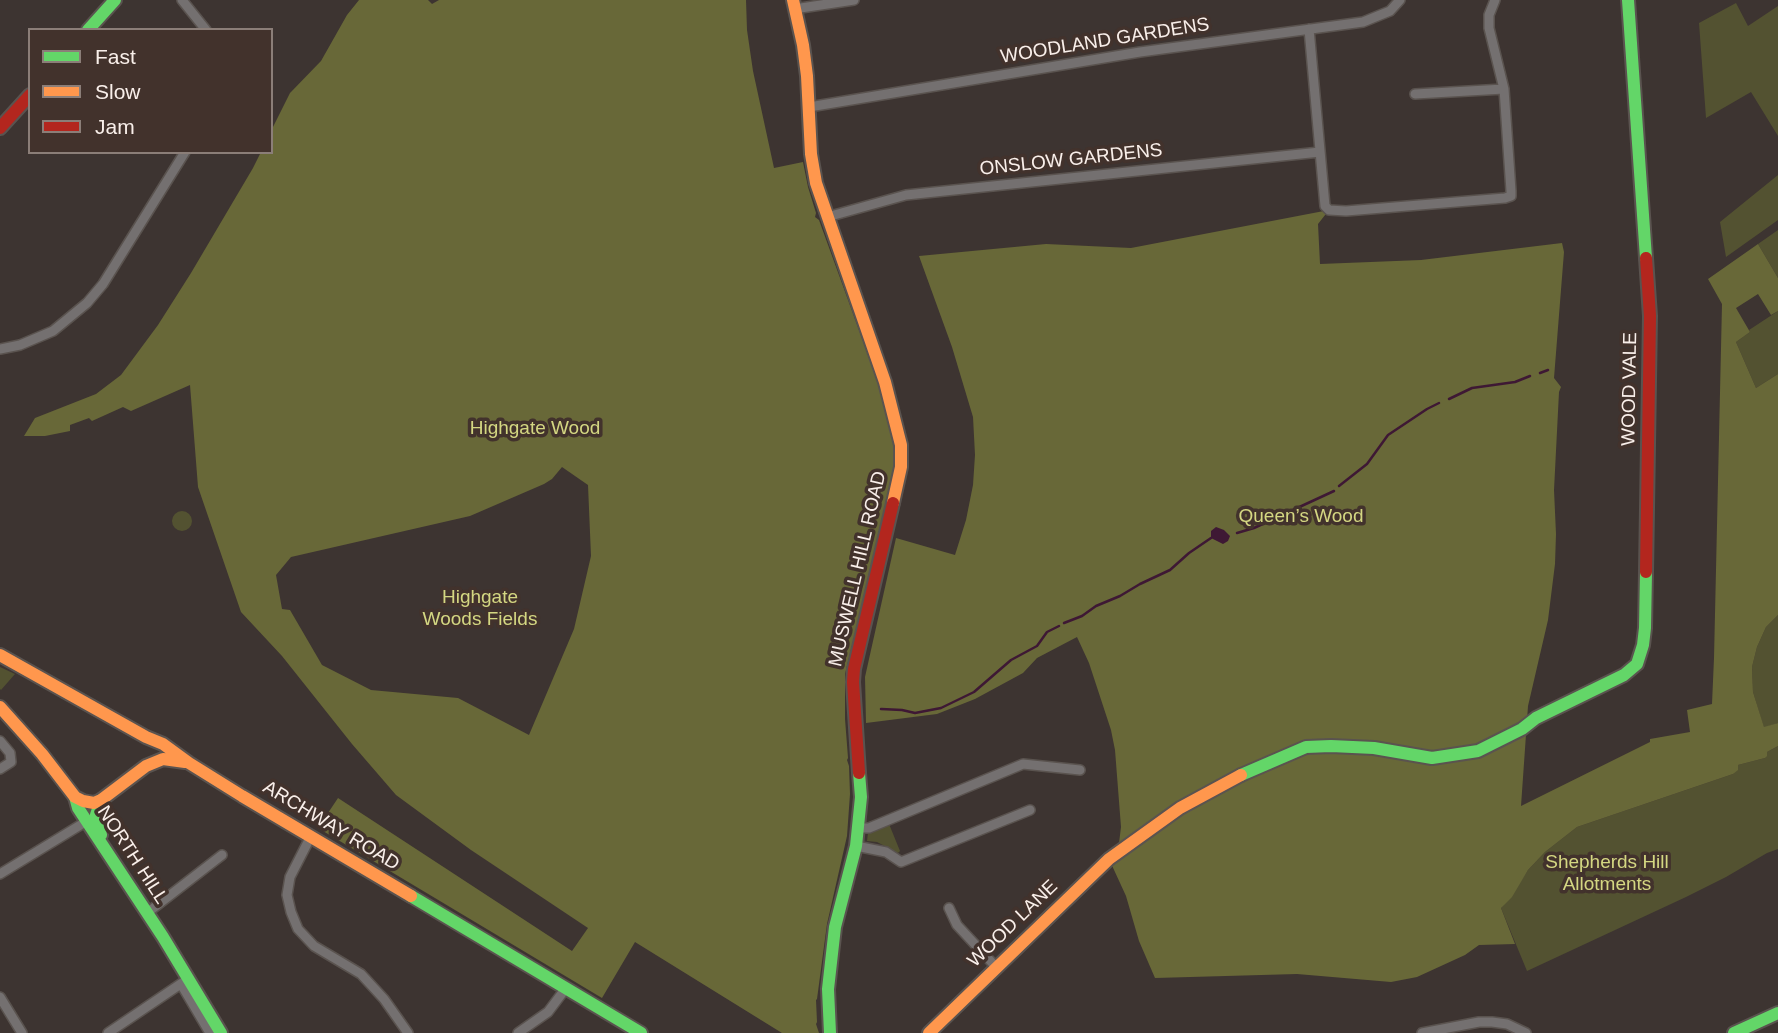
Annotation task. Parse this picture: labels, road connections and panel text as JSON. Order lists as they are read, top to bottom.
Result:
{
  "streets": {
    "main road": [
      "WOOD VALE",
      "MUSWELL HILL ROAD",
      "ARCHWAY ROAD",
      "NORTH HILL",
      "WOOD LANE"
    ],
    "street": ["WOODLAND GARDENS", "ONSLOW GARDENS"]
  },
  "crossings": [
    ["WOODLAND GARDENS", "MUSWELL HILL ROAD"],
    ["ONSLOW GARDENS", "MUSWELL HILL ROAD"],
    ["WOOD VALE", "WOOD LANE"]
  ],
  "parks": [
    "Highgate Wood",
    "Queen’s Wood",
    "Highgate Woods Fields",
    "Shepherds Hill Allotments"
  ],
  "legend": ["Fast", "Slow", "Jam"]
}
